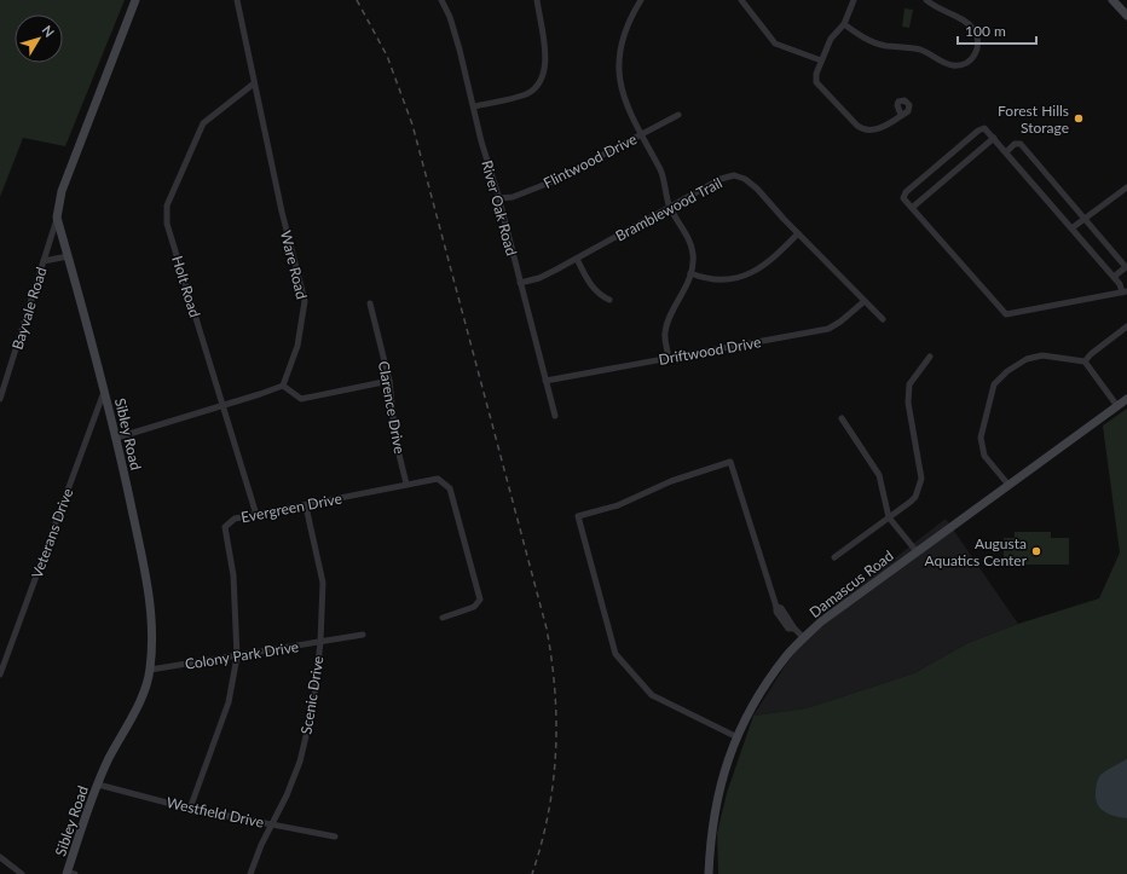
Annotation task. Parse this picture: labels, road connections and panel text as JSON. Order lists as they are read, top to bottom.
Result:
{
  "streets": {
    "street": [
      "Flintwood Drive",
      "River Oak Road",
      "Bramblewood Trail",
      "Ware Road",
      "Holt Road",
      "Bayvale Road",
      "Driftwood Drive",
      "Clarence Drive",
      "Sibley Road",
      "Evergreen Drive",
      "Veterans Drive",
      "Damascus Road",
      "Colony Park Drive",
      "Scenic Drive",
      "Westfield Drive"
    ]
  },
  "crossings": [
    ["Flintwood Drive", "River Oak Road"],
    ["River Oak Road", "Bramblewood Trail"],
    ["River Oak Road", "Driftwood Drive"],
    ["Bramblewood Trail", "Driftwood Drive"],
    ["Ware Road", "Holt Road"],
    ["Holt Road", "Evergreen Drive"],
    ["Bayvale Road", "Sibley Road"],
    ["Clarence Drive", "Evergreen Drive"],
    ["Sibley Road", "Veterans Drive"],
    ["Sibley Road", "Colony Park Drive"],
    ["Sibley Road", "Westfield Drive"],
    ["Evergreen Drive", "Colony Park Drive"],
    ["Evergreen Drive", "Scenic Drive"],
    ["Evergreen Drive", "Westfield Drive"],
    ["Colony Park Drive", "Scenic Drive"],
    ["Scenic Drive", "Westfield Drive"]
  ],
  "places": ["Forest Hills Storage", "Augusta Aquatics Center"],
  "scale_bar": "100 m",
  "north": "top right"
}
